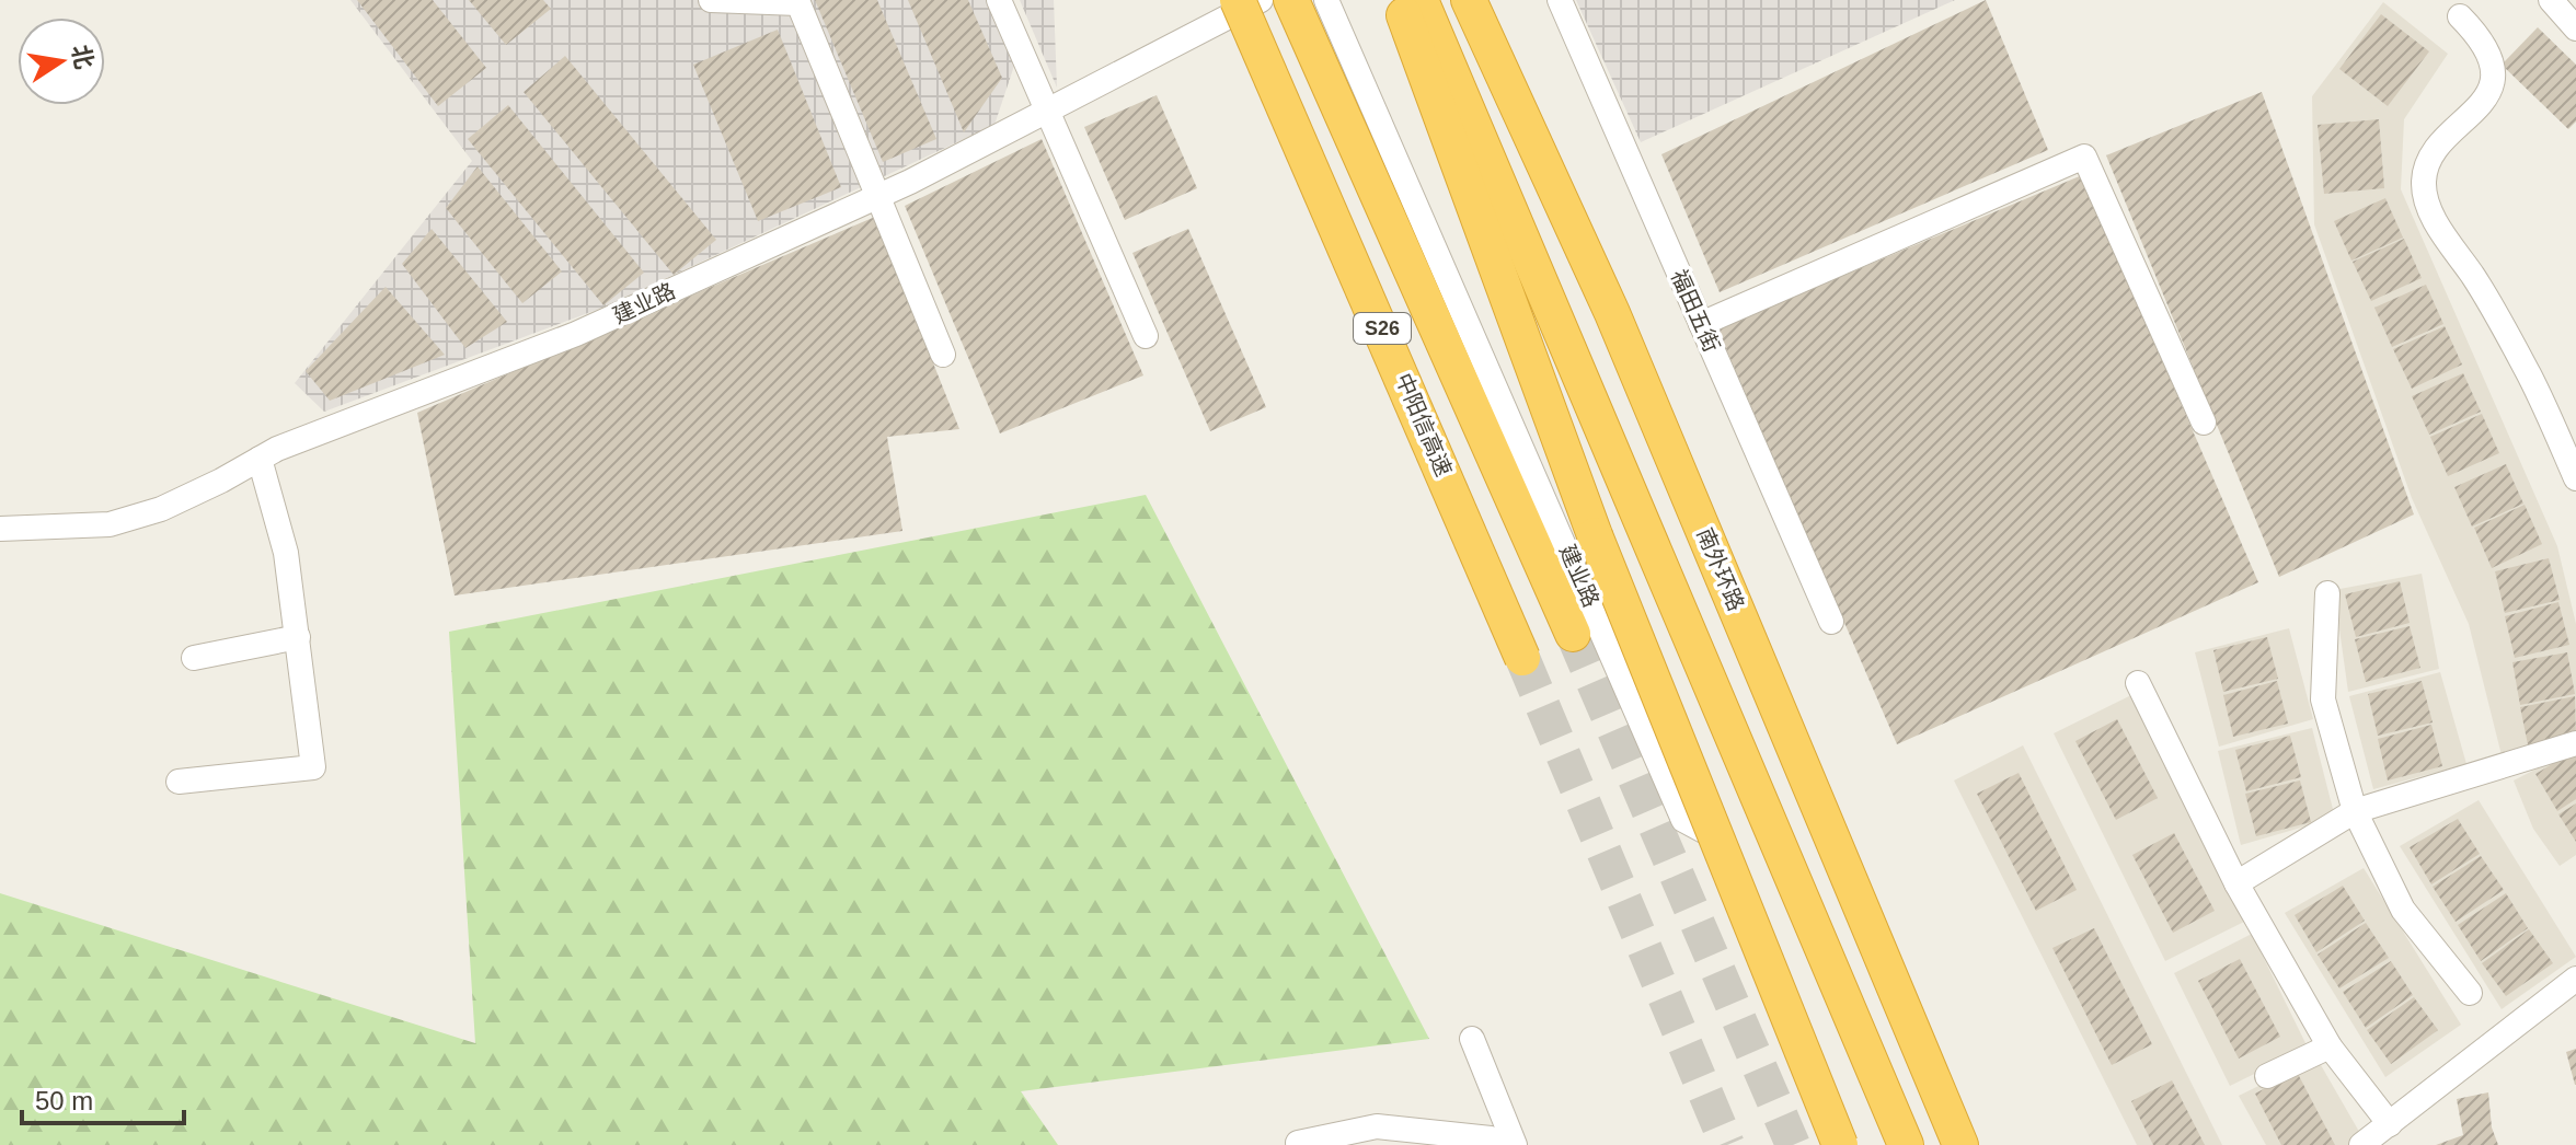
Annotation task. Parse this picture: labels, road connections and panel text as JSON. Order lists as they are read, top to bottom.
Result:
{
  "streets": {
    "highway": ["S26", "中阳信高速", "南外环路"],
    "street": ["建业路", "福田五街"]
  },
  "scale_bar": "50 m",
  "north": "right"
}
